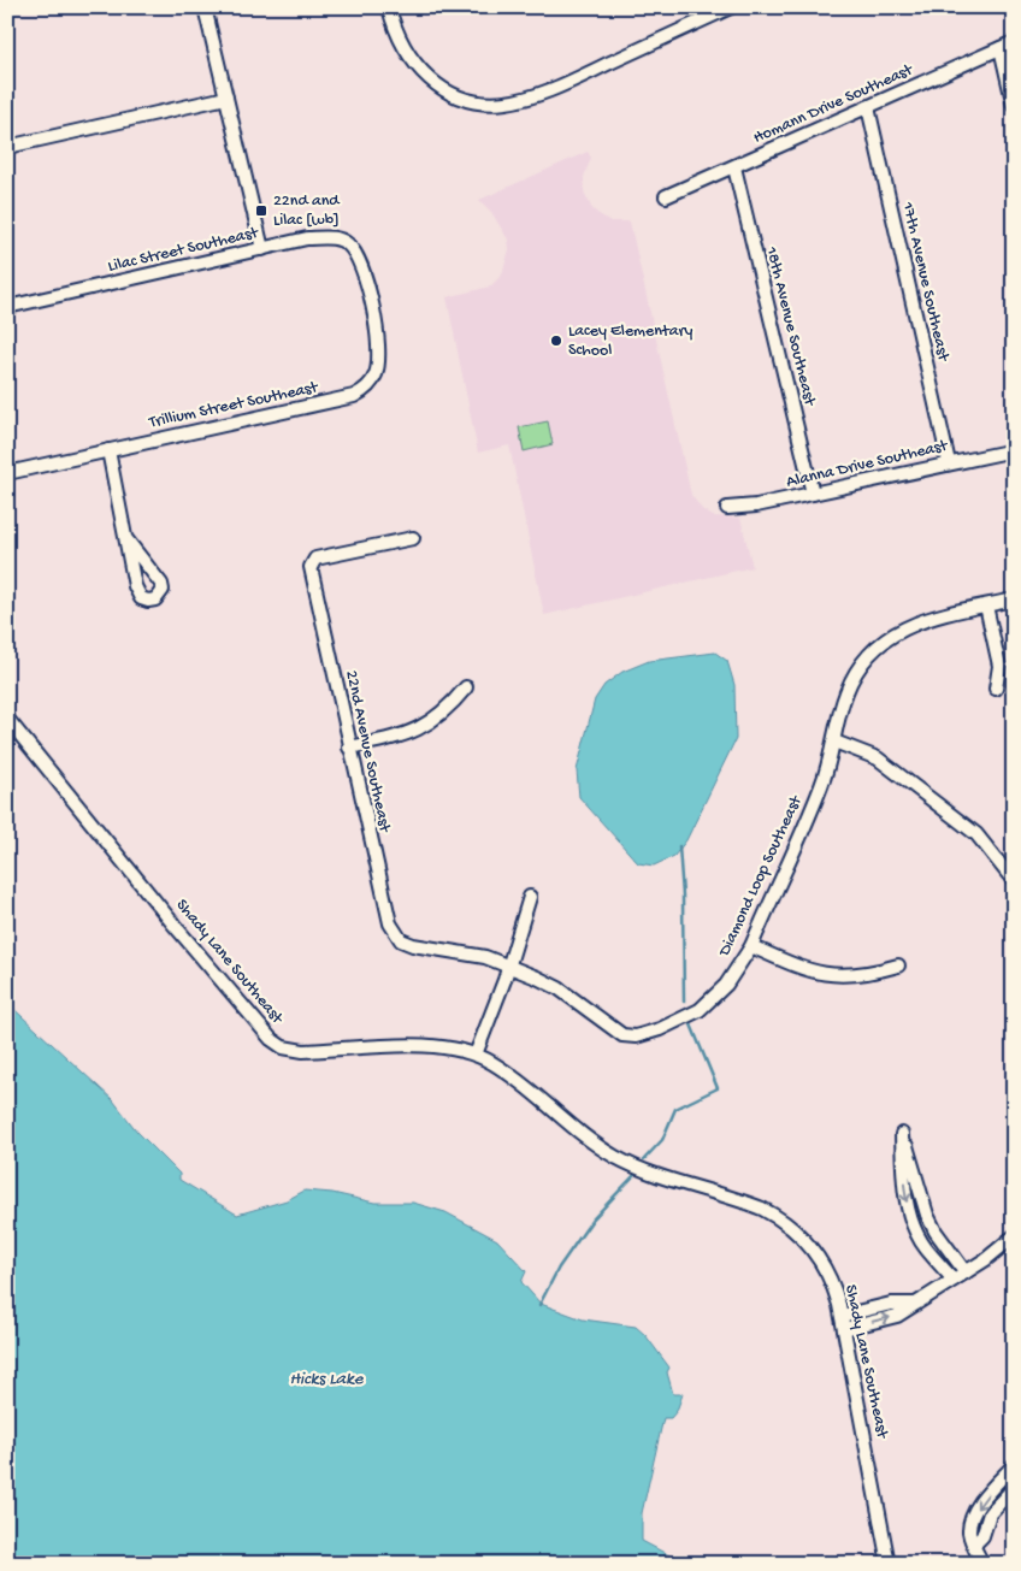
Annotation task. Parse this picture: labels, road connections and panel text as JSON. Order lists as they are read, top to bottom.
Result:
{
  "streets": {
    "street": [
      "Homann Drive Southeast",
      "Lilac Street Southeast",
      "17th Avenue Southeast",
      "18th Avenue Southeast",
      "Trillium Street Southeast",
      "Alanna Drive Southeast",
      "22nd Avenue Southeast",
      "Diamond Loop Southeast",
      "Shady Lane Southeast"
    ]
  },
  "crossings": [
    ["Homann Drive Southeast", "17th Avenue Southeast"],
    ["Homann Drive Southeast", "18th Avenue Southeast"],
    ["Lilac Street Southeast", "Trillium Street Southeast"],
    ["17th Avenue Southeast", "Alanna Drive Southeast"],
    ["18th Avenue Southeast", "Alanna Drive Southeast"],
    ["22nd Avenue Southeast", "Diamond Loop Southeast"]
  ],
  "water": ["Hicks Lake"],
  "places": {
    "transit": ["22nd and Lilac [wb]"],
    "other": ["Lacey Elementary School"]
  }
}
